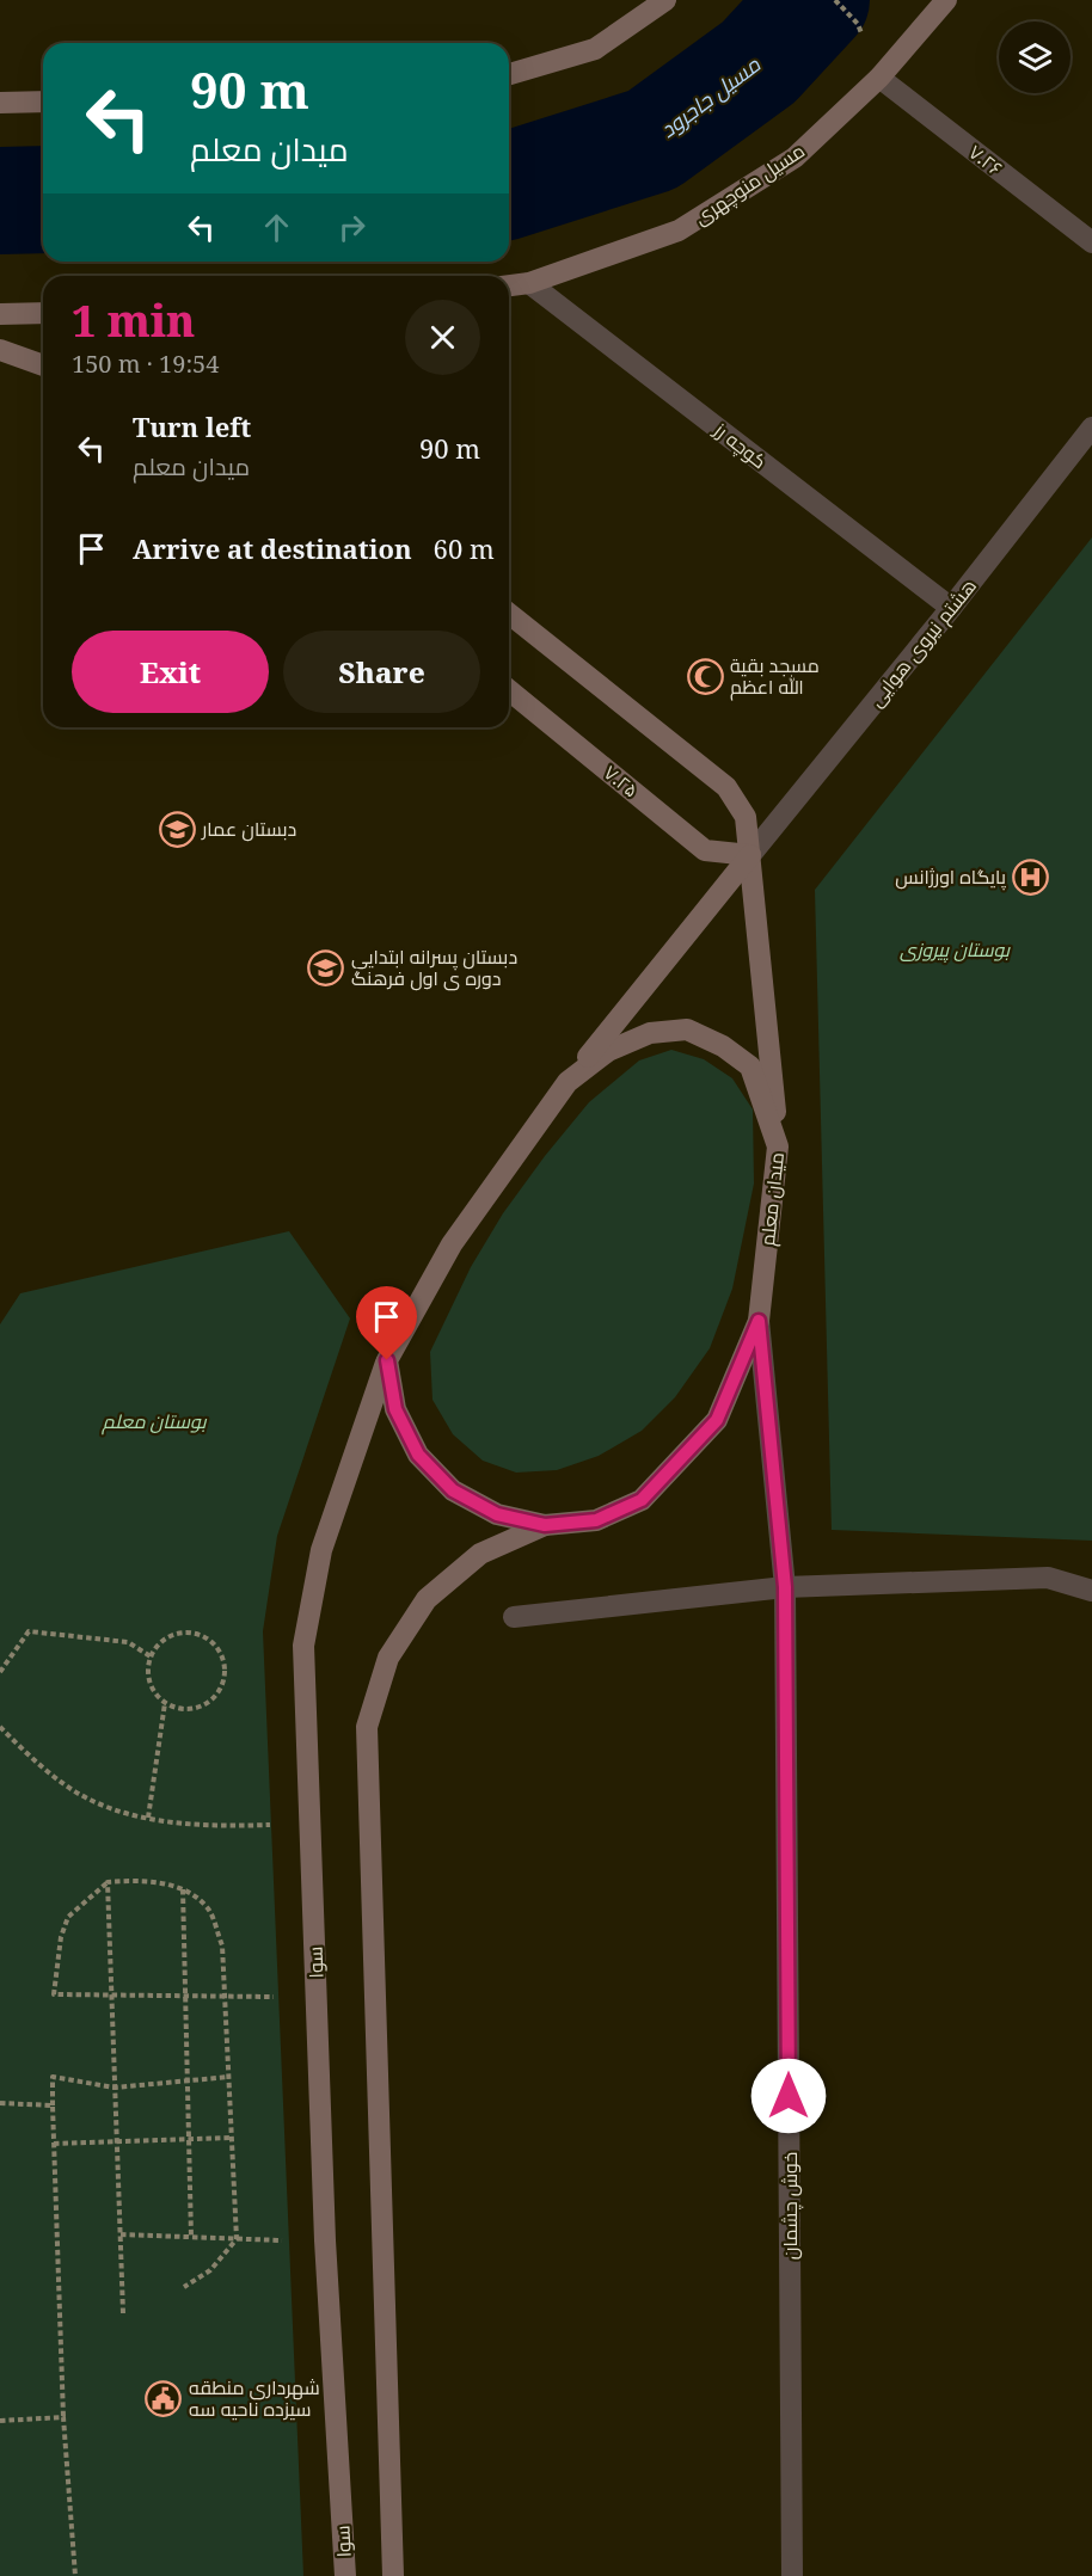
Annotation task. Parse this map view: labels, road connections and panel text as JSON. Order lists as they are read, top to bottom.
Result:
{
  "streets": {
    "main road": [
      "مسیل منوچهری",
      "۷.۲۵",
      "میدان معلم",
      "سوا"
    ],
    "street": [
      "۷.۲۶",
      "کوچه رز",
      "هشتم نیروی هوایی",
      "خوش چشمان"
    ]
  },
  "crossings": [
    ["۷.۲۶", "مسیل منوچهری"],
    ["مسیل منوچهری", "کوچه رز"],
    ["کوچه رز", "هشتم نیروی هوایی"],
    ["هشتم نیروی هوایی", "۷.۲۵"],
    ["میدان معلم", "سوا"],
    ["میدان معلم", "خوش چشمان"]
  ],
  "water": ["مسیل جاجرود"],
  "parks": ["بوستان پیروزی", "بوستان معلم"],
  "places": {
    "mosque": ["مسجد بقیة الله اعظم"],
    "school or university": ["دبستان عمار", "دبستان پسرانه ابتدایی دوره ی اول فرهنگ"],
    "hospital": ["پایگاه اورژانس"],
    "public building": ["شهرداری منطقه سیزده ناحیه سه"]
  },
  "page": {
    "turn": ["90 m", "میدان معلم"],
    "heading": ["1 min", "150 m · 19:54"],
    "list": [
      {
        "name": "Turn left",
        "note": "میدان معلم",
        "value": "90 m"
      },
      {
        "name": "Arrive at destination",
        "value": "60 m"
      }
    ],
    "buttons": ["Exit", "Share"]
  }
}
